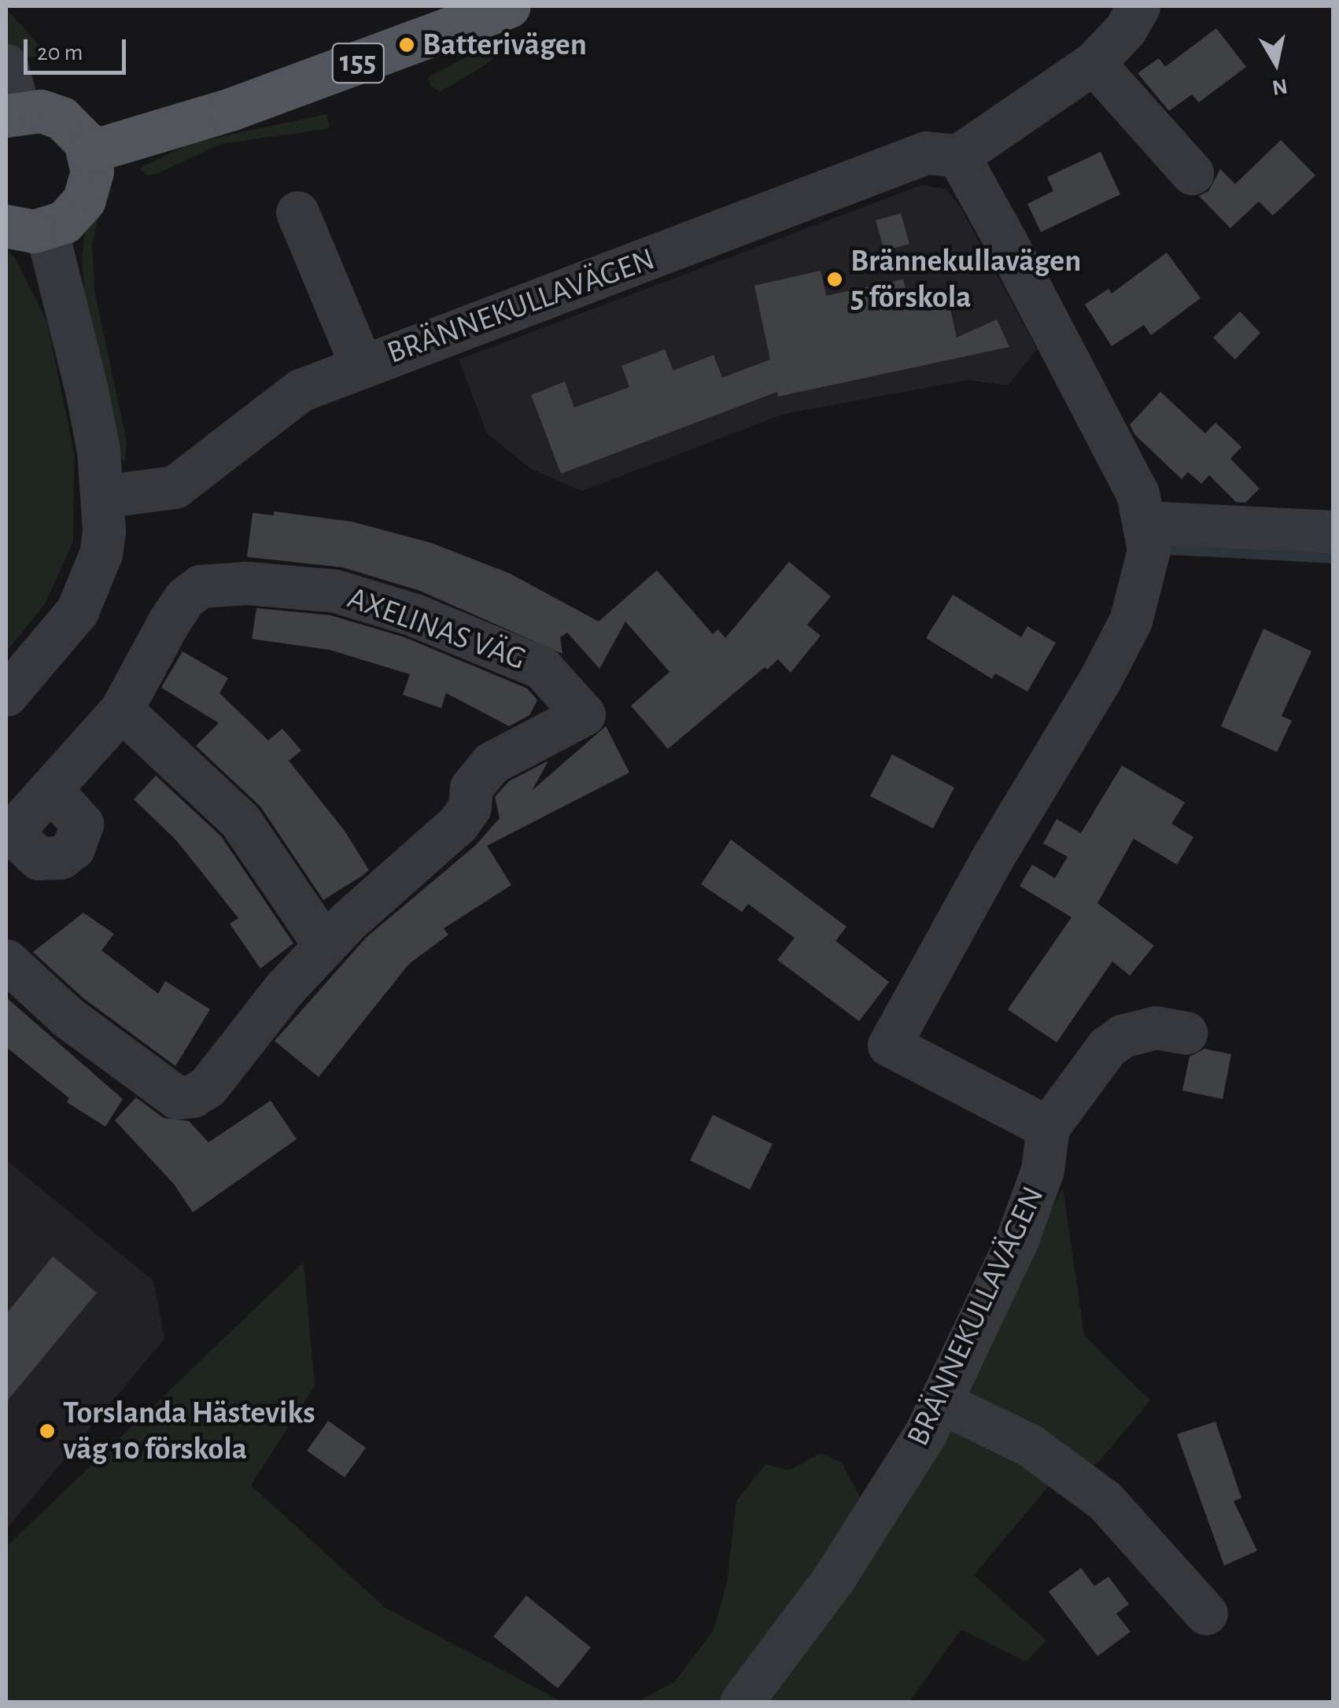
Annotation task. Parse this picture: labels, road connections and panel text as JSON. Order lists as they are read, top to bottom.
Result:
{
  "streets": {
    "main road": ["155"],
    "street": ["BRÄNNEKULLAVÄGEN", "AXELINAS VÄG"]
  },
  "places": ["Batterivägen", "Brännekullavägen 5 förskola", "Torslanda Hästeviks väg 10 förskola"],
  "scale_bar": "20 m",
  "north": "bottom"
}
